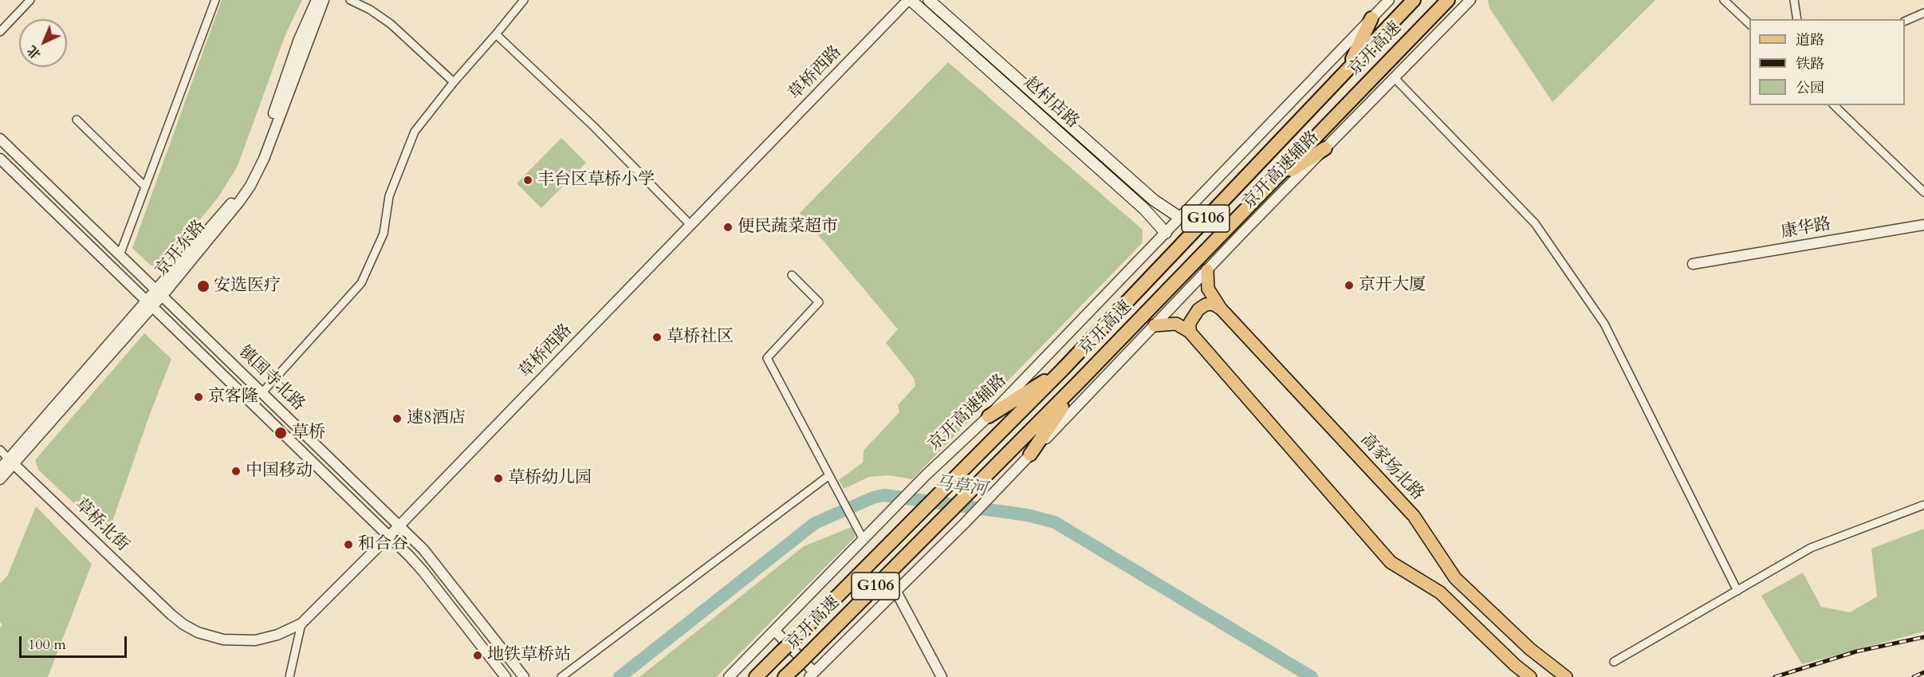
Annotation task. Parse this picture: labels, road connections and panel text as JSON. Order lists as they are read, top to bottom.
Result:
{
  "streets": {
    "highway": ["京开高速", "G106"],
    "main road": ["赵村店路", "高家场北路"],
    "street": [
      "草桥西路",
      "京开高速辅路",
      "康华路",
      "京开东路",
      "镇国寺北路",
      "草桥北街"
    ]
  },
  "crossings": [
    ["草桥西路", "赵村店路"],
    ["草桥西路", "镇国寺北路"],
    ["草桥西路", "草桥北街"],
    ["赵村店路", "京开高速辅路"],
    ["京开高速辅路", "高家场北路"],
    ["京开东路", "镇国寺北路"],
    ["京开东路", "草桥北街"]
  ],
  "water": ["马草河"],
  "places": [
    "丰台区草桥小学",
    "便民蔬菜超市",
    "京开大厦",
    "安选医疗",
    "草桥社区",
    "京客隆",
    "速8酒店",
    "草桥",
    "中国移动",
    "草桥幼儿园",
    "和合谷",
    "地铁草桥站"
  ],
  "legend": ["道路", "铁路", "公园"],
  "scale_bar": "100 m",
  "north": "bottom left"
}
